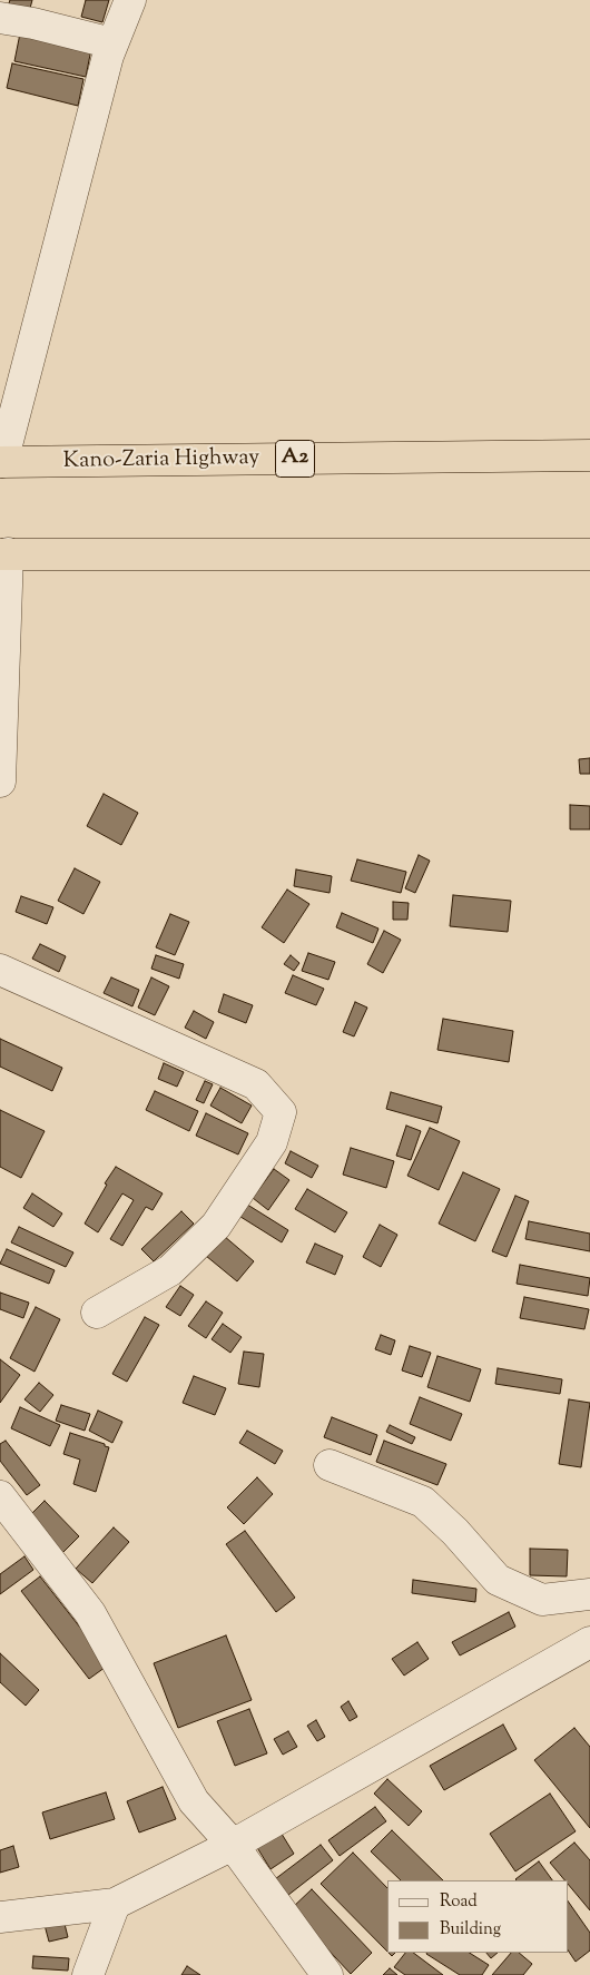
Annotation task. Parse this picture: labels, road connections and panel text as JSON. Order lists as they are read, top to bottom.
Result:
{
  "streets": {
    "highway": ["A2", "Kano-Zaria Highway"]
  },
  "legend": ["Road", "Building"]
}
